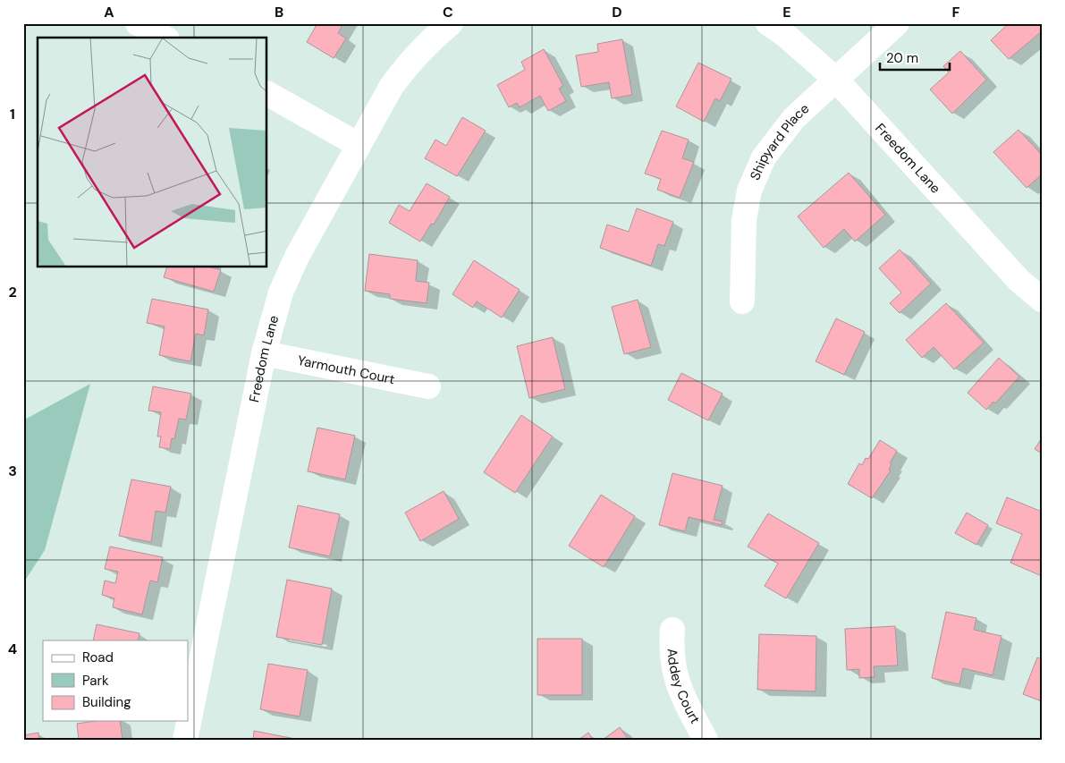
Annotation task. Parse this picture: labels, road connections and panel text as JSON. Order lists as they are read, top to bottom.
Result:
{
  "streets": {
    "street": [
      "Shipyard Place",
      "Freedom Lane",
      "Yarmouth Court",
      "Addey Court"
    ]
  },
  "crossings": [
    ["Shipyard Place", "Freedom Lane"],
    ["Freedom Lane", "Yarmouth Court"]
  ],
  "legend": ["Road", "Park", "Building"],
  "scale_bar": "20 m",
  "grid": {
    "columns": [
      "A",
      "B",
      "C",
      "D",
      "E",
      "F"
    ],
    "rows": [
      "1",
      "2",
      "3",
      "4"
    ]
  }
}
